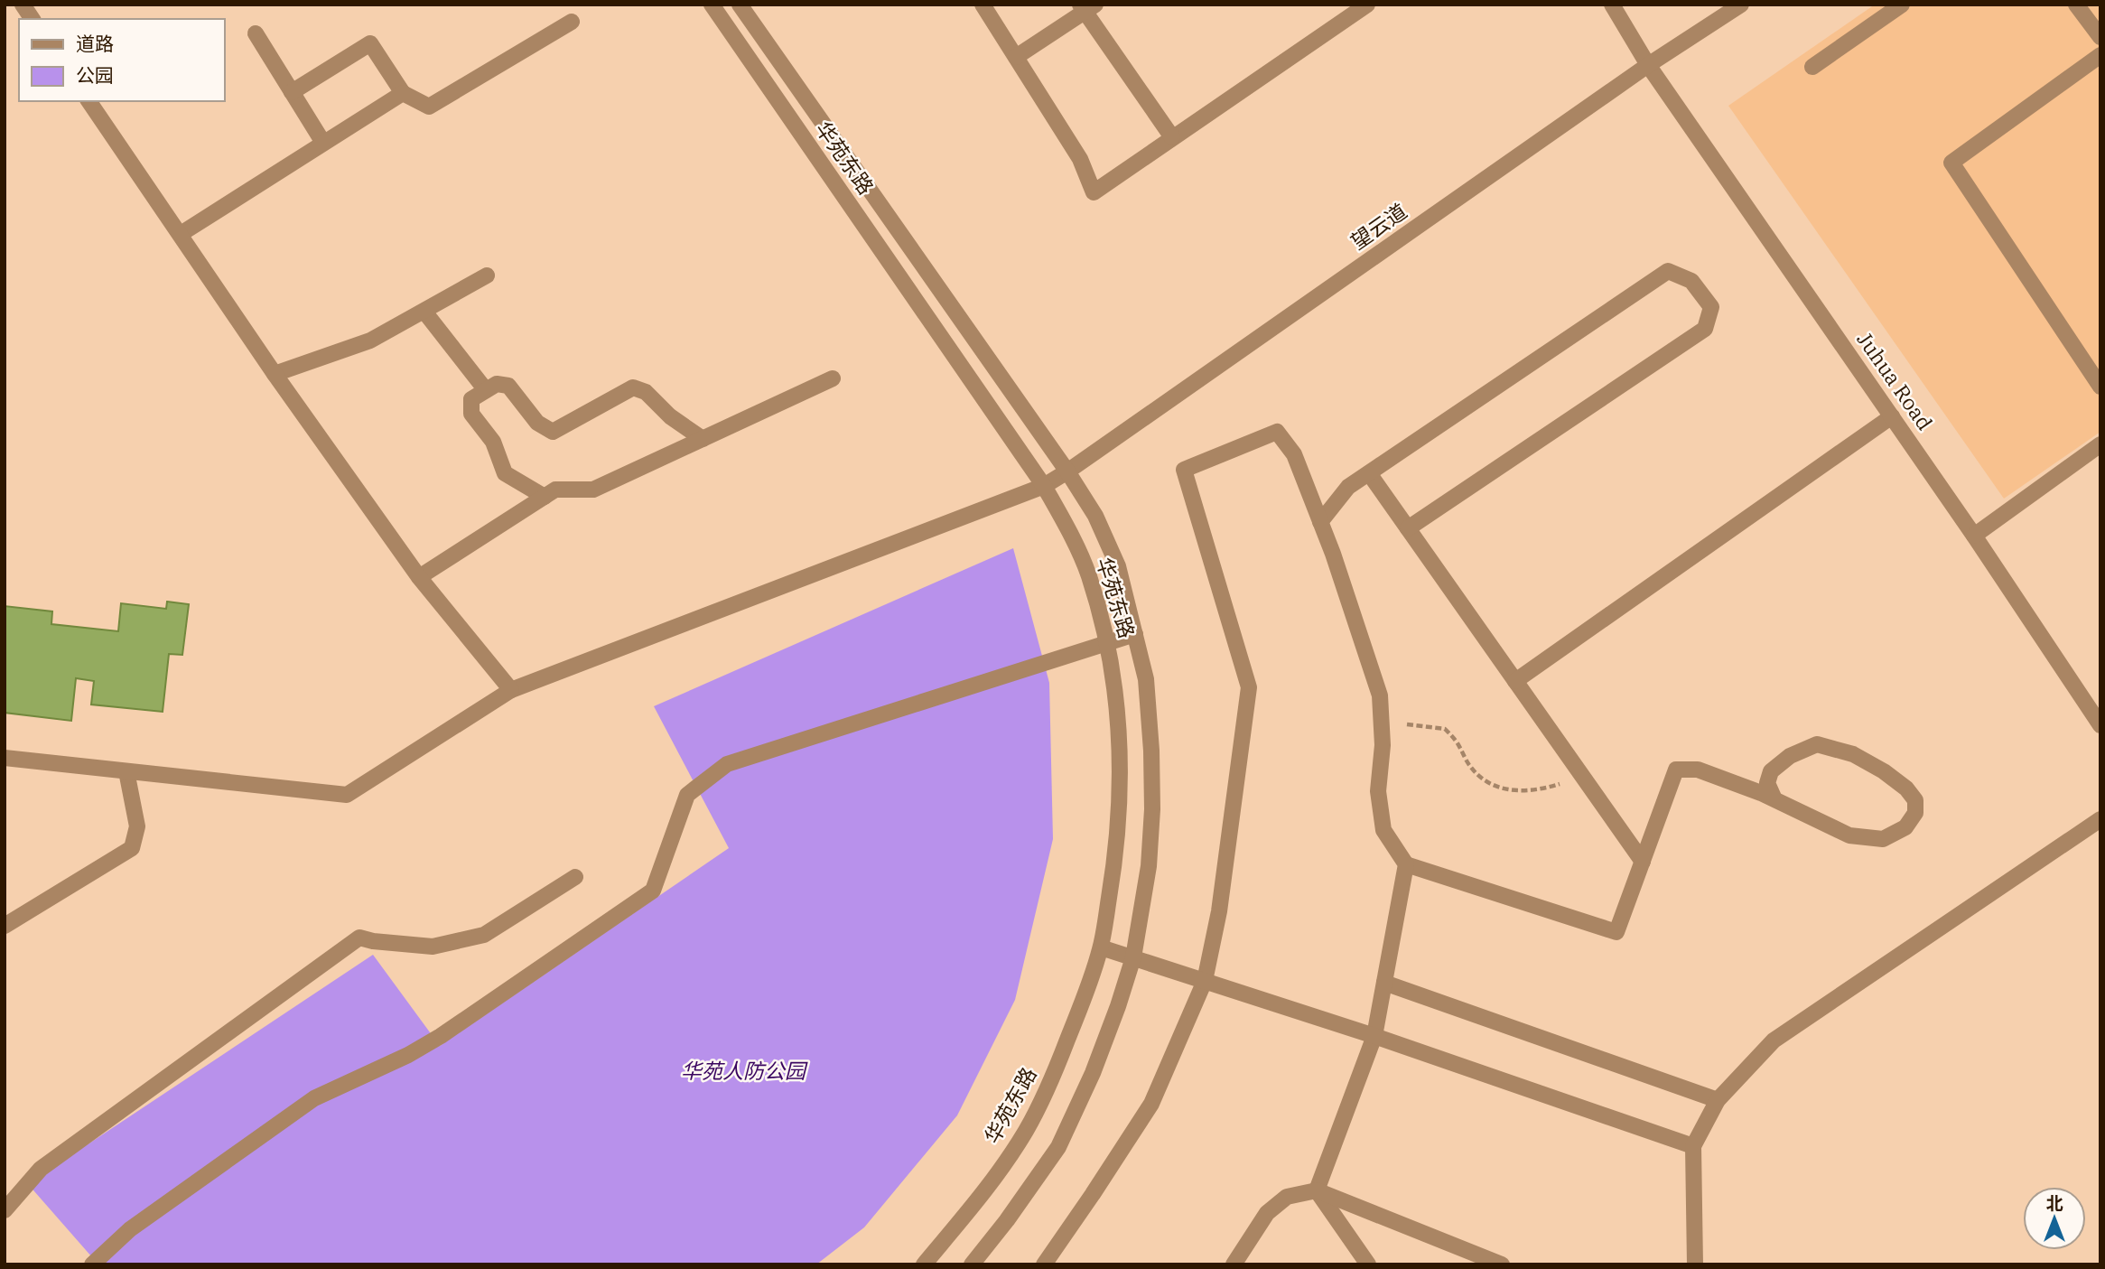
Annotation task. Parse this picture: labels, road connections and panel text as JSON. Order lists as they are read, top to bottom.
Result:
{
  "streets": {
    "street": ["华苑东路", "望云道", "Juhua Road"]
  },
  "crossings": [
    ["华苑东路", "望云道"],
    ["望云道", "Juhua Road"]
  ],
  "parks": ["华苑人防公园"],
  "legend": ["道路", "公园"],
  "north": "top"
}
